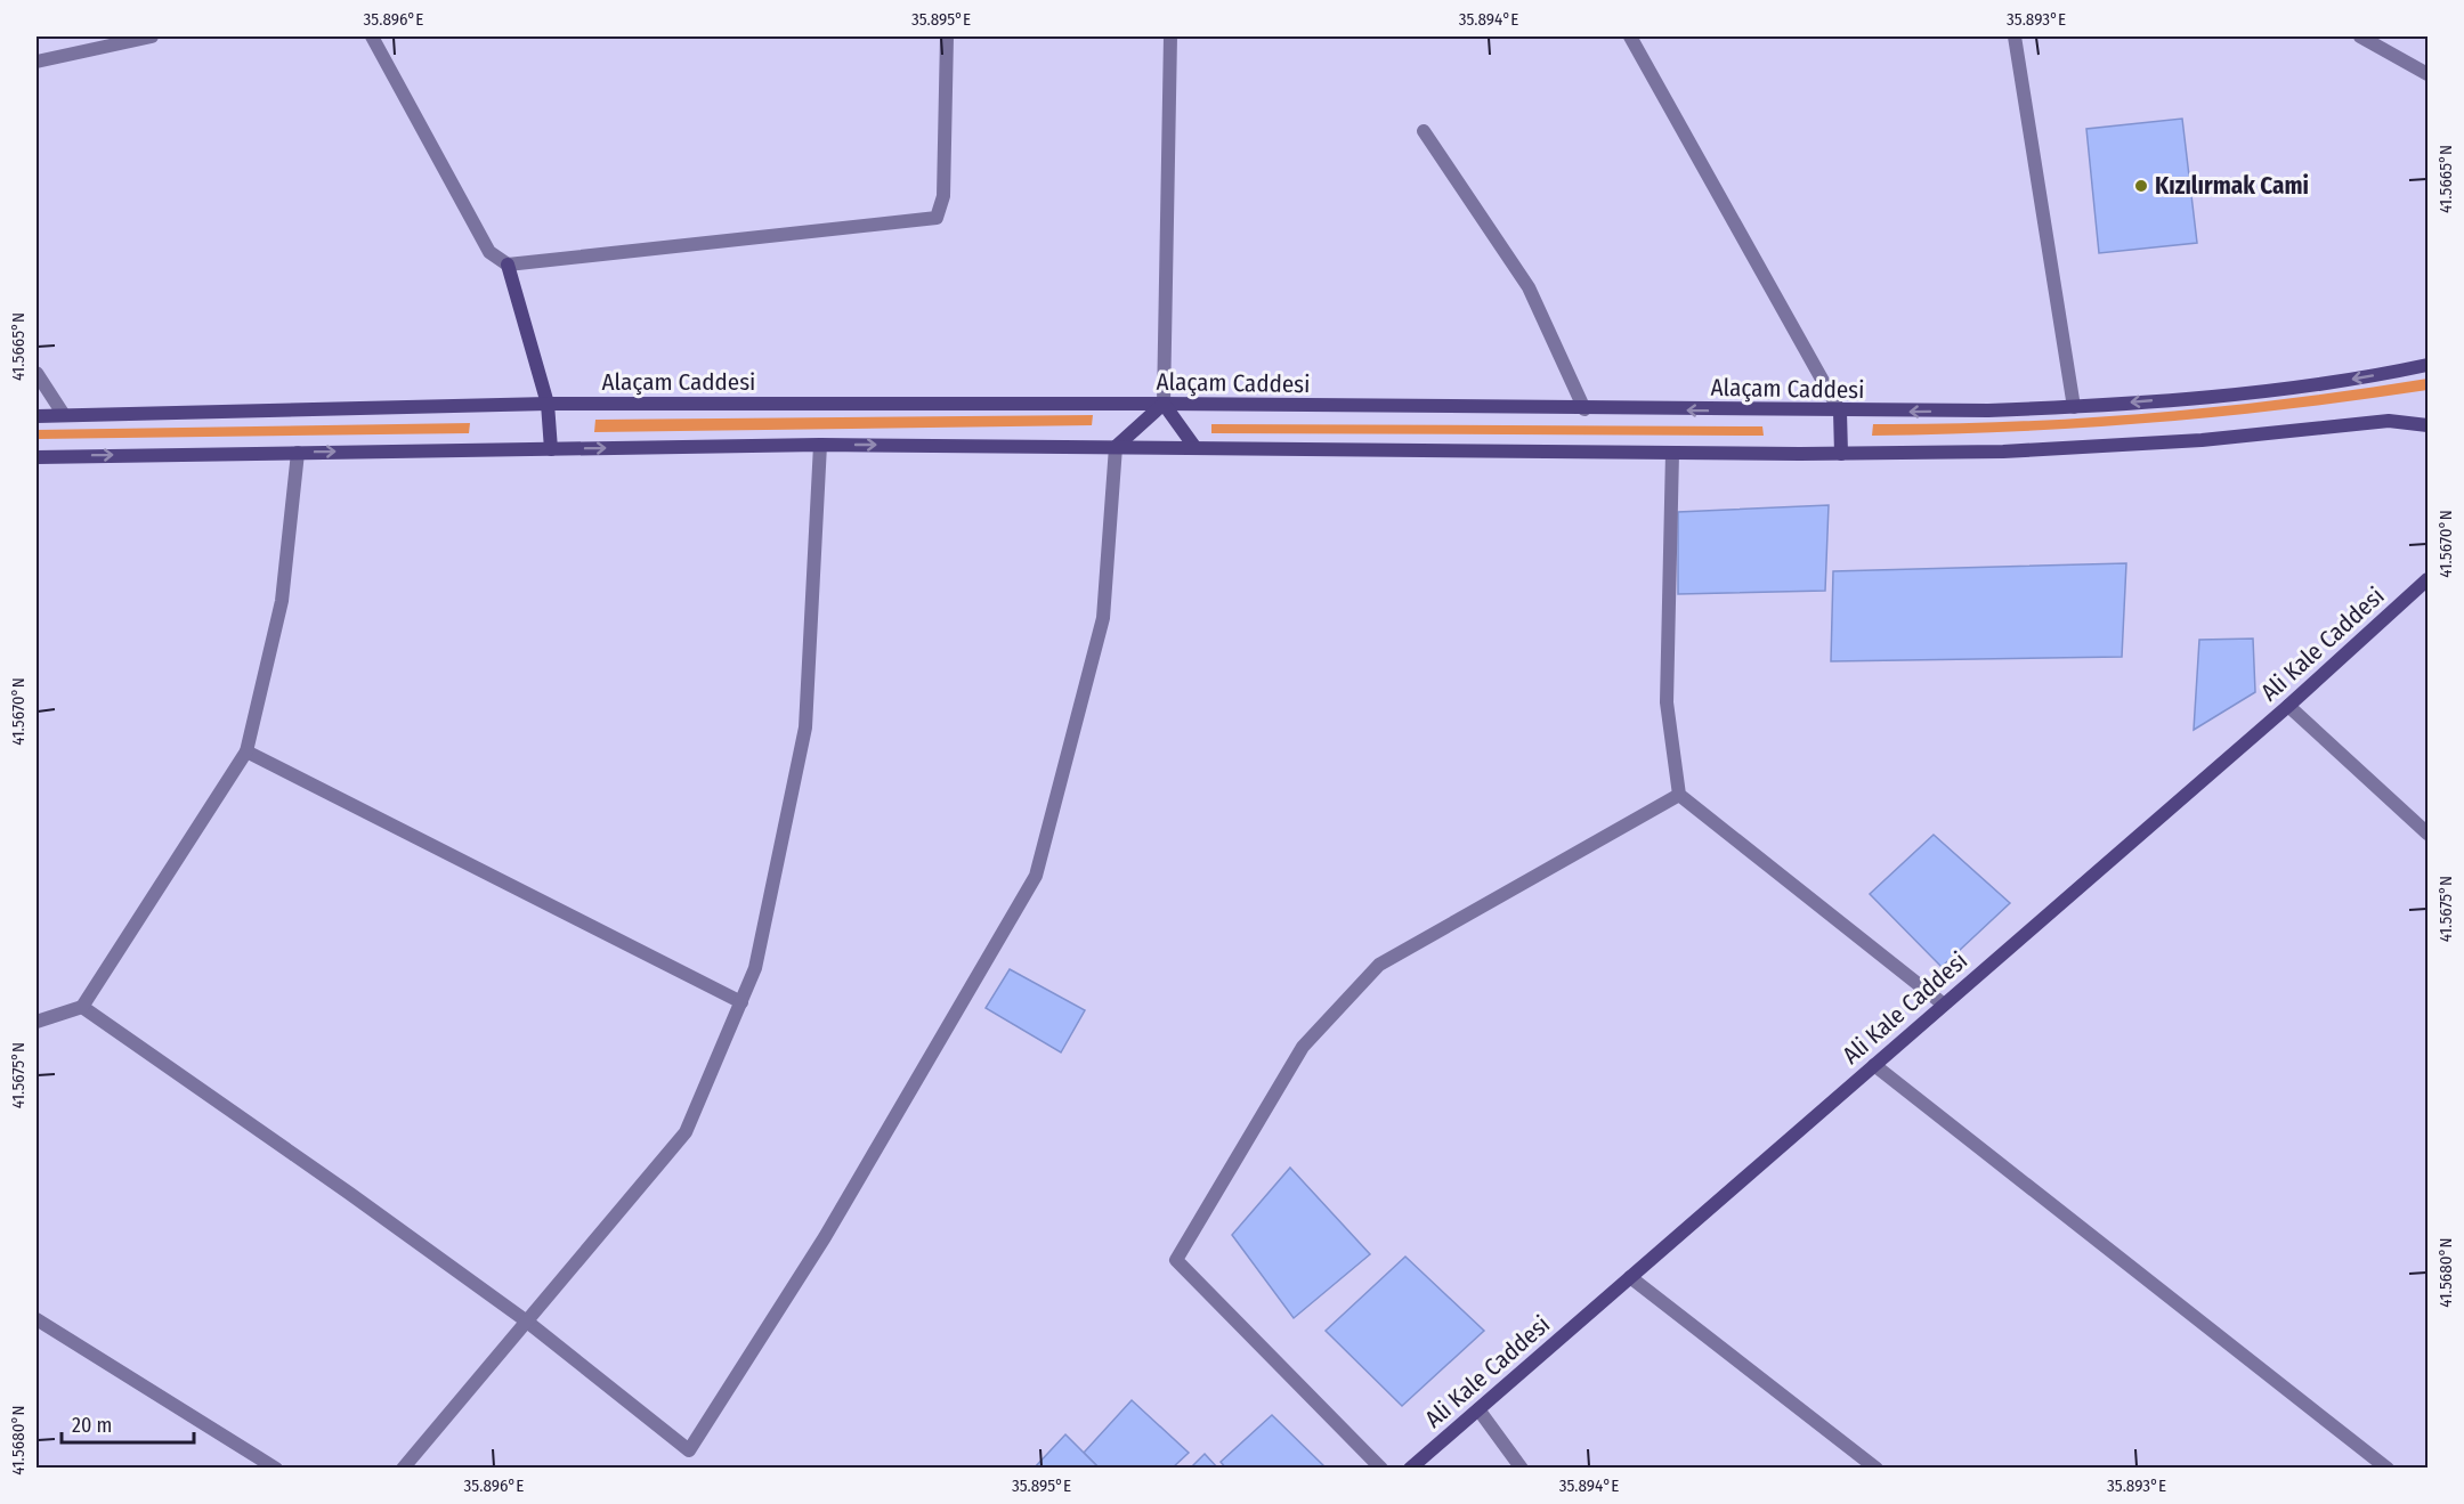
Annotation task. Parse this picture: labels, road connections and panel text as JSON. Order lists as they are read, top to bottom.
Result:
{
  "streets": {
    "main road": ["Alaçam Caddesi", "Ali Kale Caddesi"]
  },
  "places": ["Kızılırmak Cami"],
  "scale_bar": "20 m",
  "coordinates": [
    "35.896°E",
    "35.895°E",
    "35.894°E",
    "35.893°E",
    "41.5665°N",
    "41.5670°N",
    "41.5675°N",
    "41.5680°N"
  ]
}
